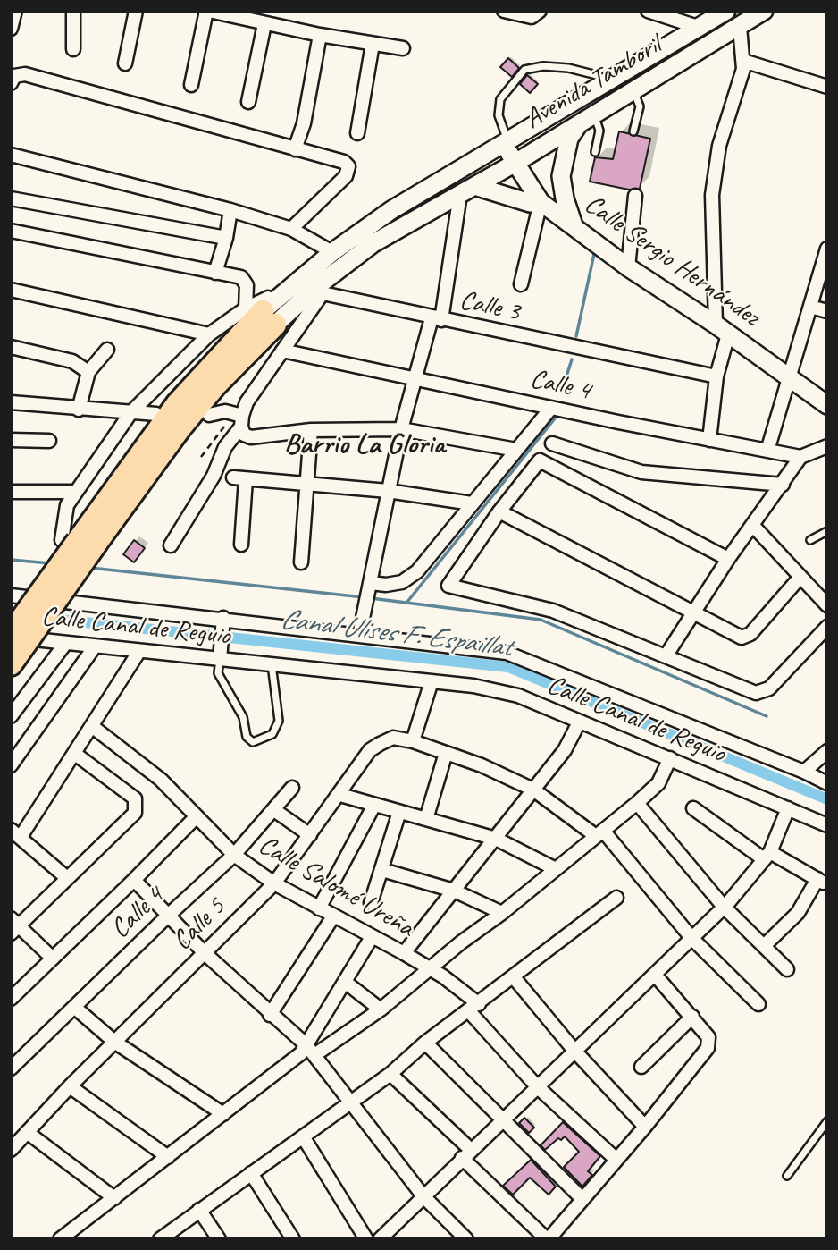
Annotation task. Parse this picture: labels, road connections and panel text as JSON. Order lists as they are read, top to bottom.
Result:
{
  "streets": {
    "main road": ["Avenida Tamboril", "Calle Sergio Hernández"],
    "street": [
      "Calle 3",
      "Calle 4",
      "Calle Canal de Reguio",
      "Calle Salomé Ureña",
      "Calle 5"
    ]
  },
  "crossings": [
    ["Avenida Tamboril", "Calle Sergio Hernández"],
    ["Avenida Tamboril", "Calle 3"],
    ["Calle 4", "Calle Salomé Ureña"],
    ["Calle Salomé Ureña", "Calle 5"]
  ],
  "districts": ["Barrio La Gloria"],
  "water": ["Canal Ulises F. Espaillat"]
}
